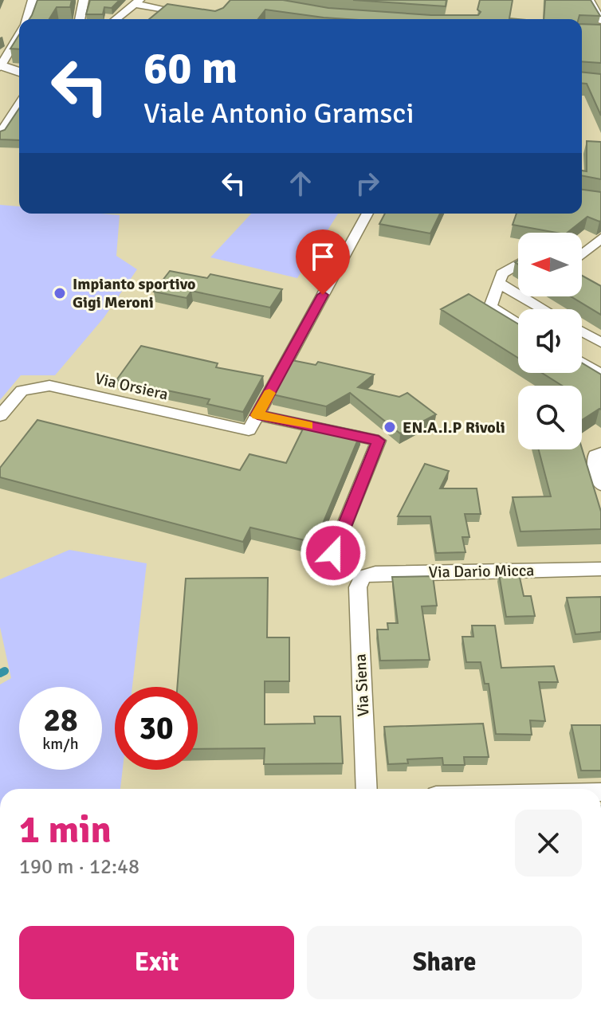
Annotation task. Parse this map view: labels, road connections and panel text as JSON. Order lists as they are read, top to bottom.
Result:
{
  "streets": {
    "street": ["Via Orsiera", "Via Dario Micca", "Via Siena"]
  },
  "crossings": [
    ["Via Dario Micca", "Via Siena"]
  ],
  "places": ["Impianto sportivo Gigi Meroni", "EN.A.I.P Rivoli"],
  "north": "left",
  "page": {
    "turn": ["60 m", "Viale Antonio Gramsci"],
    "speed": "28 km/h",
    "limit": "30",
    "heading": ["1 min", "190 m · 12:48"],
    "buttons": ["Exit", "Share"]
  }
}
